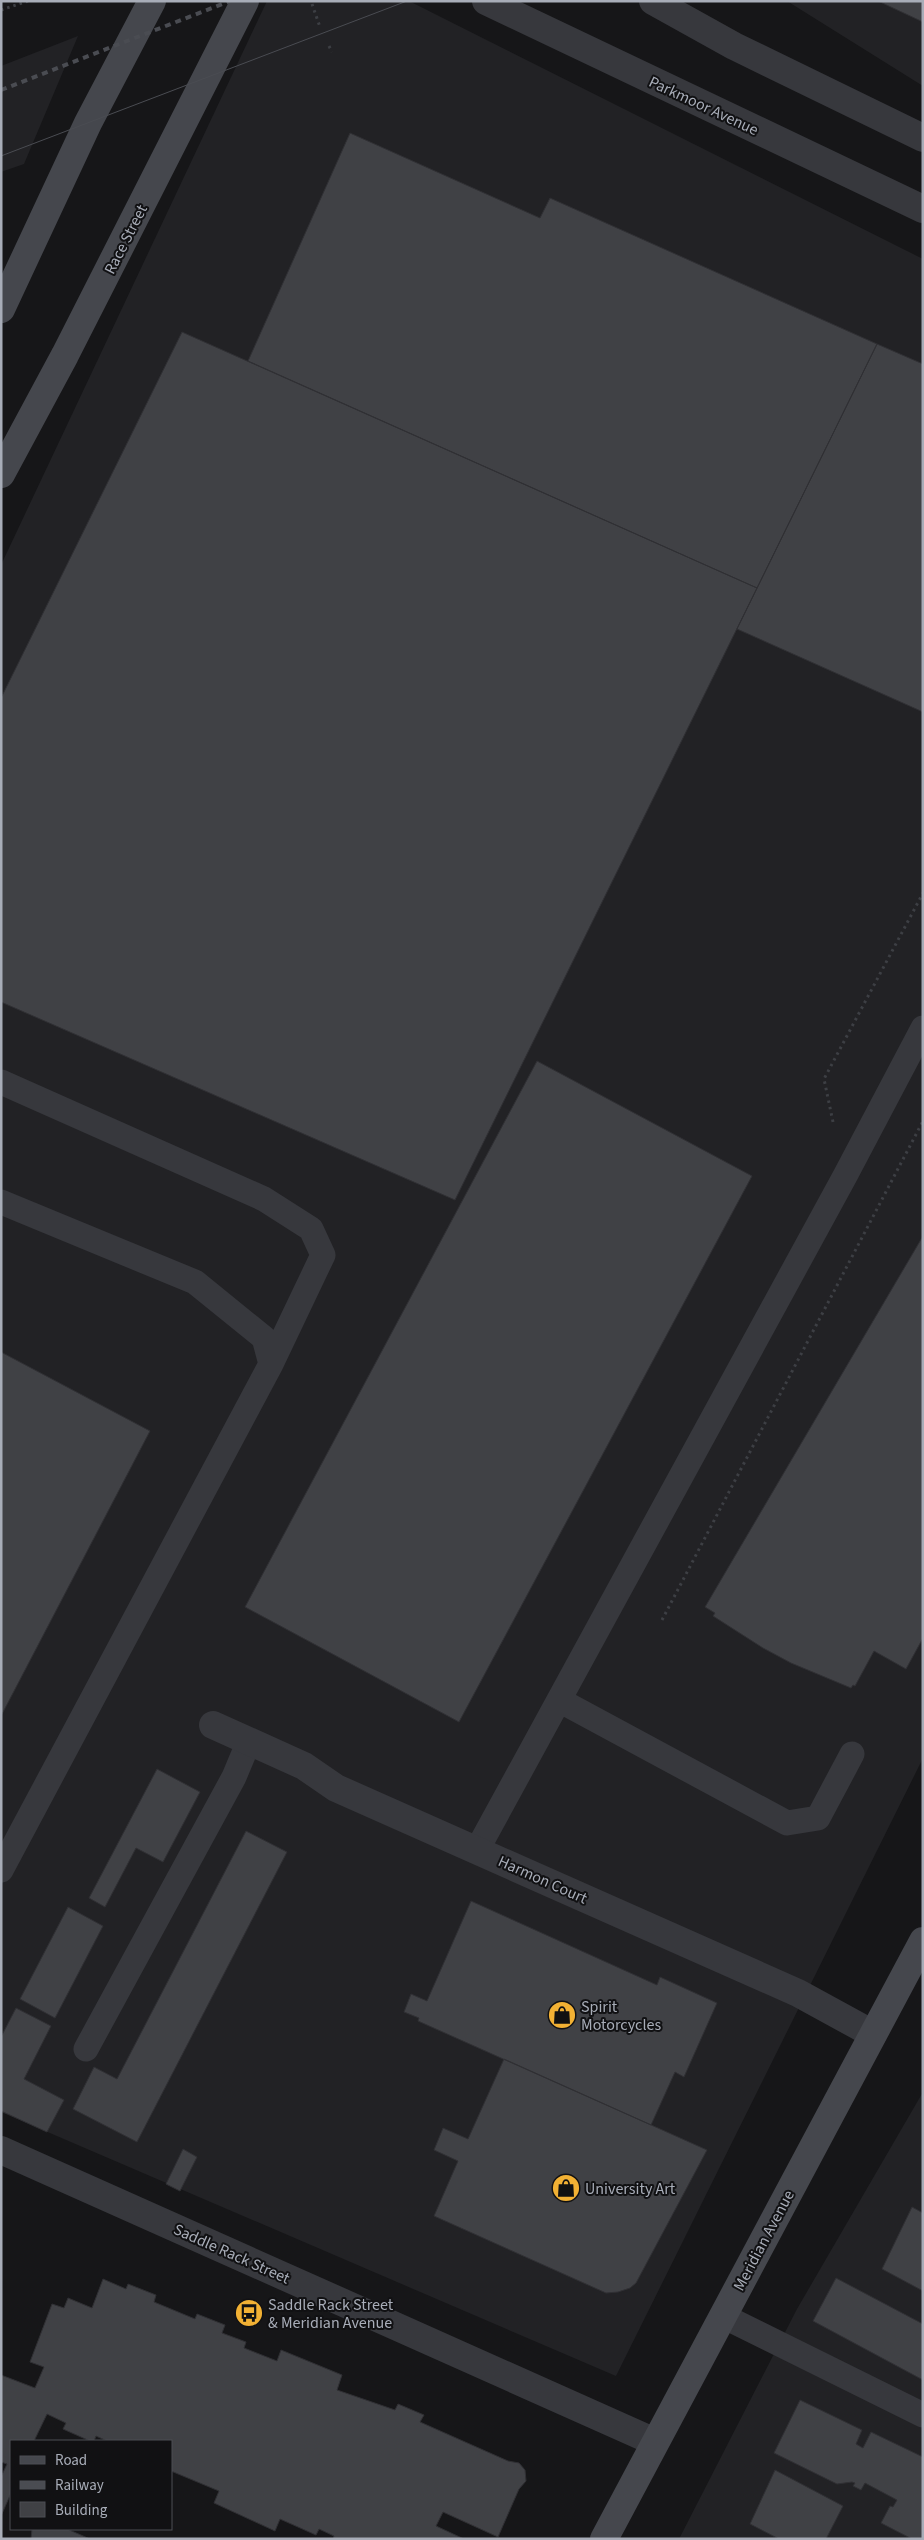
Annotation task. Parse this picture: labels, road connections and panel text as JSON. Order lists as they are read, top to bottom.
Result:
{
  "streets": {
    "main road": ["Race Street", "Meridian Avenue"],
    "street": ["Parkmoor Avenue", "Harmon Court", "Saddle Rack Street"]
  },
  "crossings": [
    ["Harmon Court", "Meridian Avenue"],
    ["Meridian Avenue", "Saddle Rack Street"]
  ],
  "places": {
    "shop": ["Spirit Motorcycles", "University Art"],
    "bus stop": ["Saddle Rack Street & Meridian Avenue"]
  },
  "legend": ["Road", "Railway", "Building"]
}
